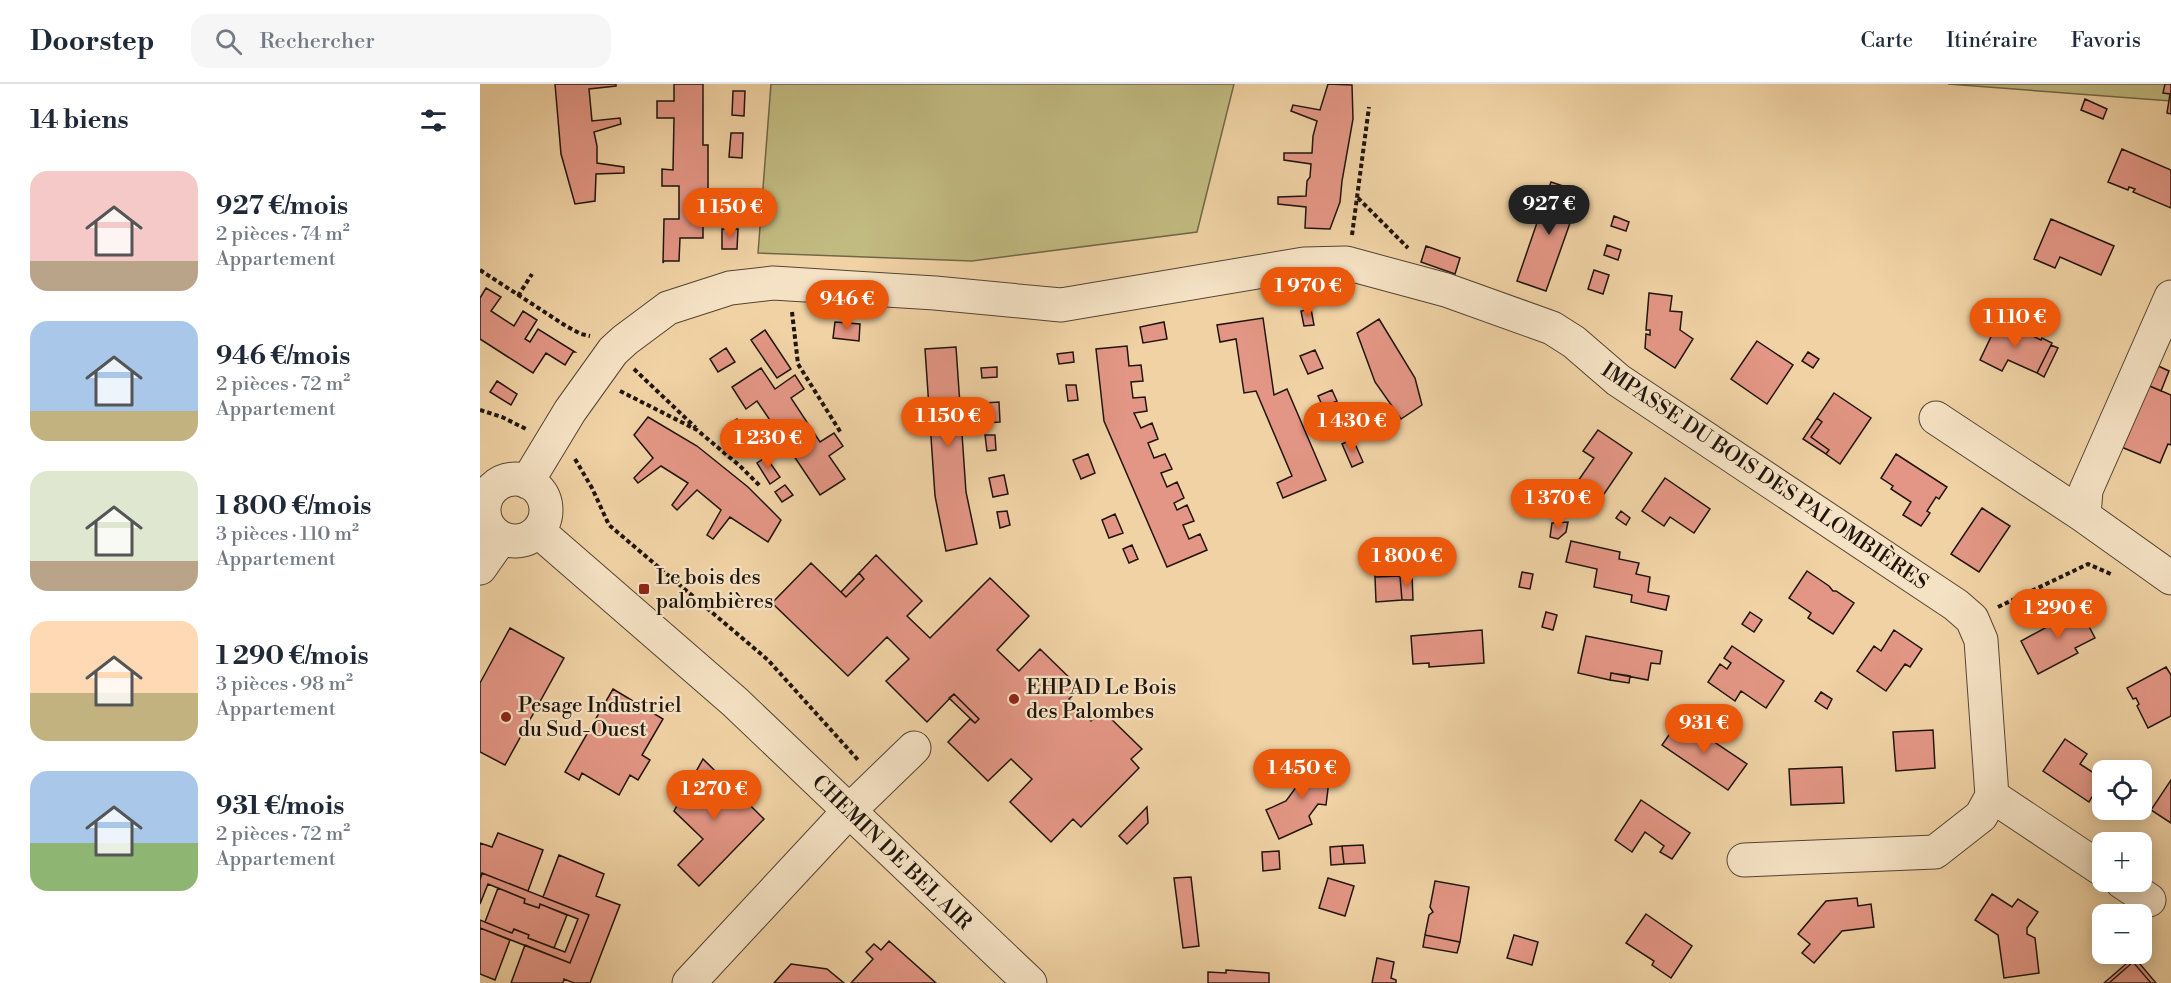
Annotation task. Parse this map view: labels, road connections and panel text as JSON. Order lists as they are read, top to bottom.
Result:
{
  "streets": {
    "street": ["IMPASSE DU BOIS DES PALOMBIÈRES", "CHEMIN DE BEL AIR"]
  },
  "crossings": [
    ["IMPASSE DU BOIS DES PALOMBIÈRES", "CHEMIN DE BEL AIR"]
  ],
  "places": {
    "transit": ["Le bois des palombières"],
    "other": ["EHPAD Le Bois des Palombes", "Pesage Industriel du Sud-Ouest"]
  },
  "page": {
    "header": "Doorstep",
    "search": "Rechercher",
    "nav": ["Carte", "Itinéraire", "Favoris"],
    "heading": "14 biens",
    "list": [
      {
        "name": "927 €/mois",
        "note": "2 pièces · 74 m² · Appartement"
      },
      {
        "name": "946 €/mois",
        "note": "2 pièces · 72 m² · Appartement"
      },
      {
        "name": "1 800 €/mois",
        "note": "3 pièces · 110 m² · Appartement"
      },
      {
        "name": "1 290 €/mois",
        "note": "3 pièces · 98 m² · Appartement"
      },
      {
        "name": "931 €/mois",
        "note": "2 pièces · 72 m² · Appartement"
      }
    ],
    "price": [
      "927 €",
      "1 150 €",
      "1 970 €",
      "946 €",
      "1 110 €",
      "1 150 €",
      "1 430 €",
      "1 230 €",
      "1 370 €",
      "1 800 €",
      "1 290 €",
      "931 €",
      "1 450 €",
      "1 270 €"
    ],
    "map_buttons": ["+", "−"]
  }
}
